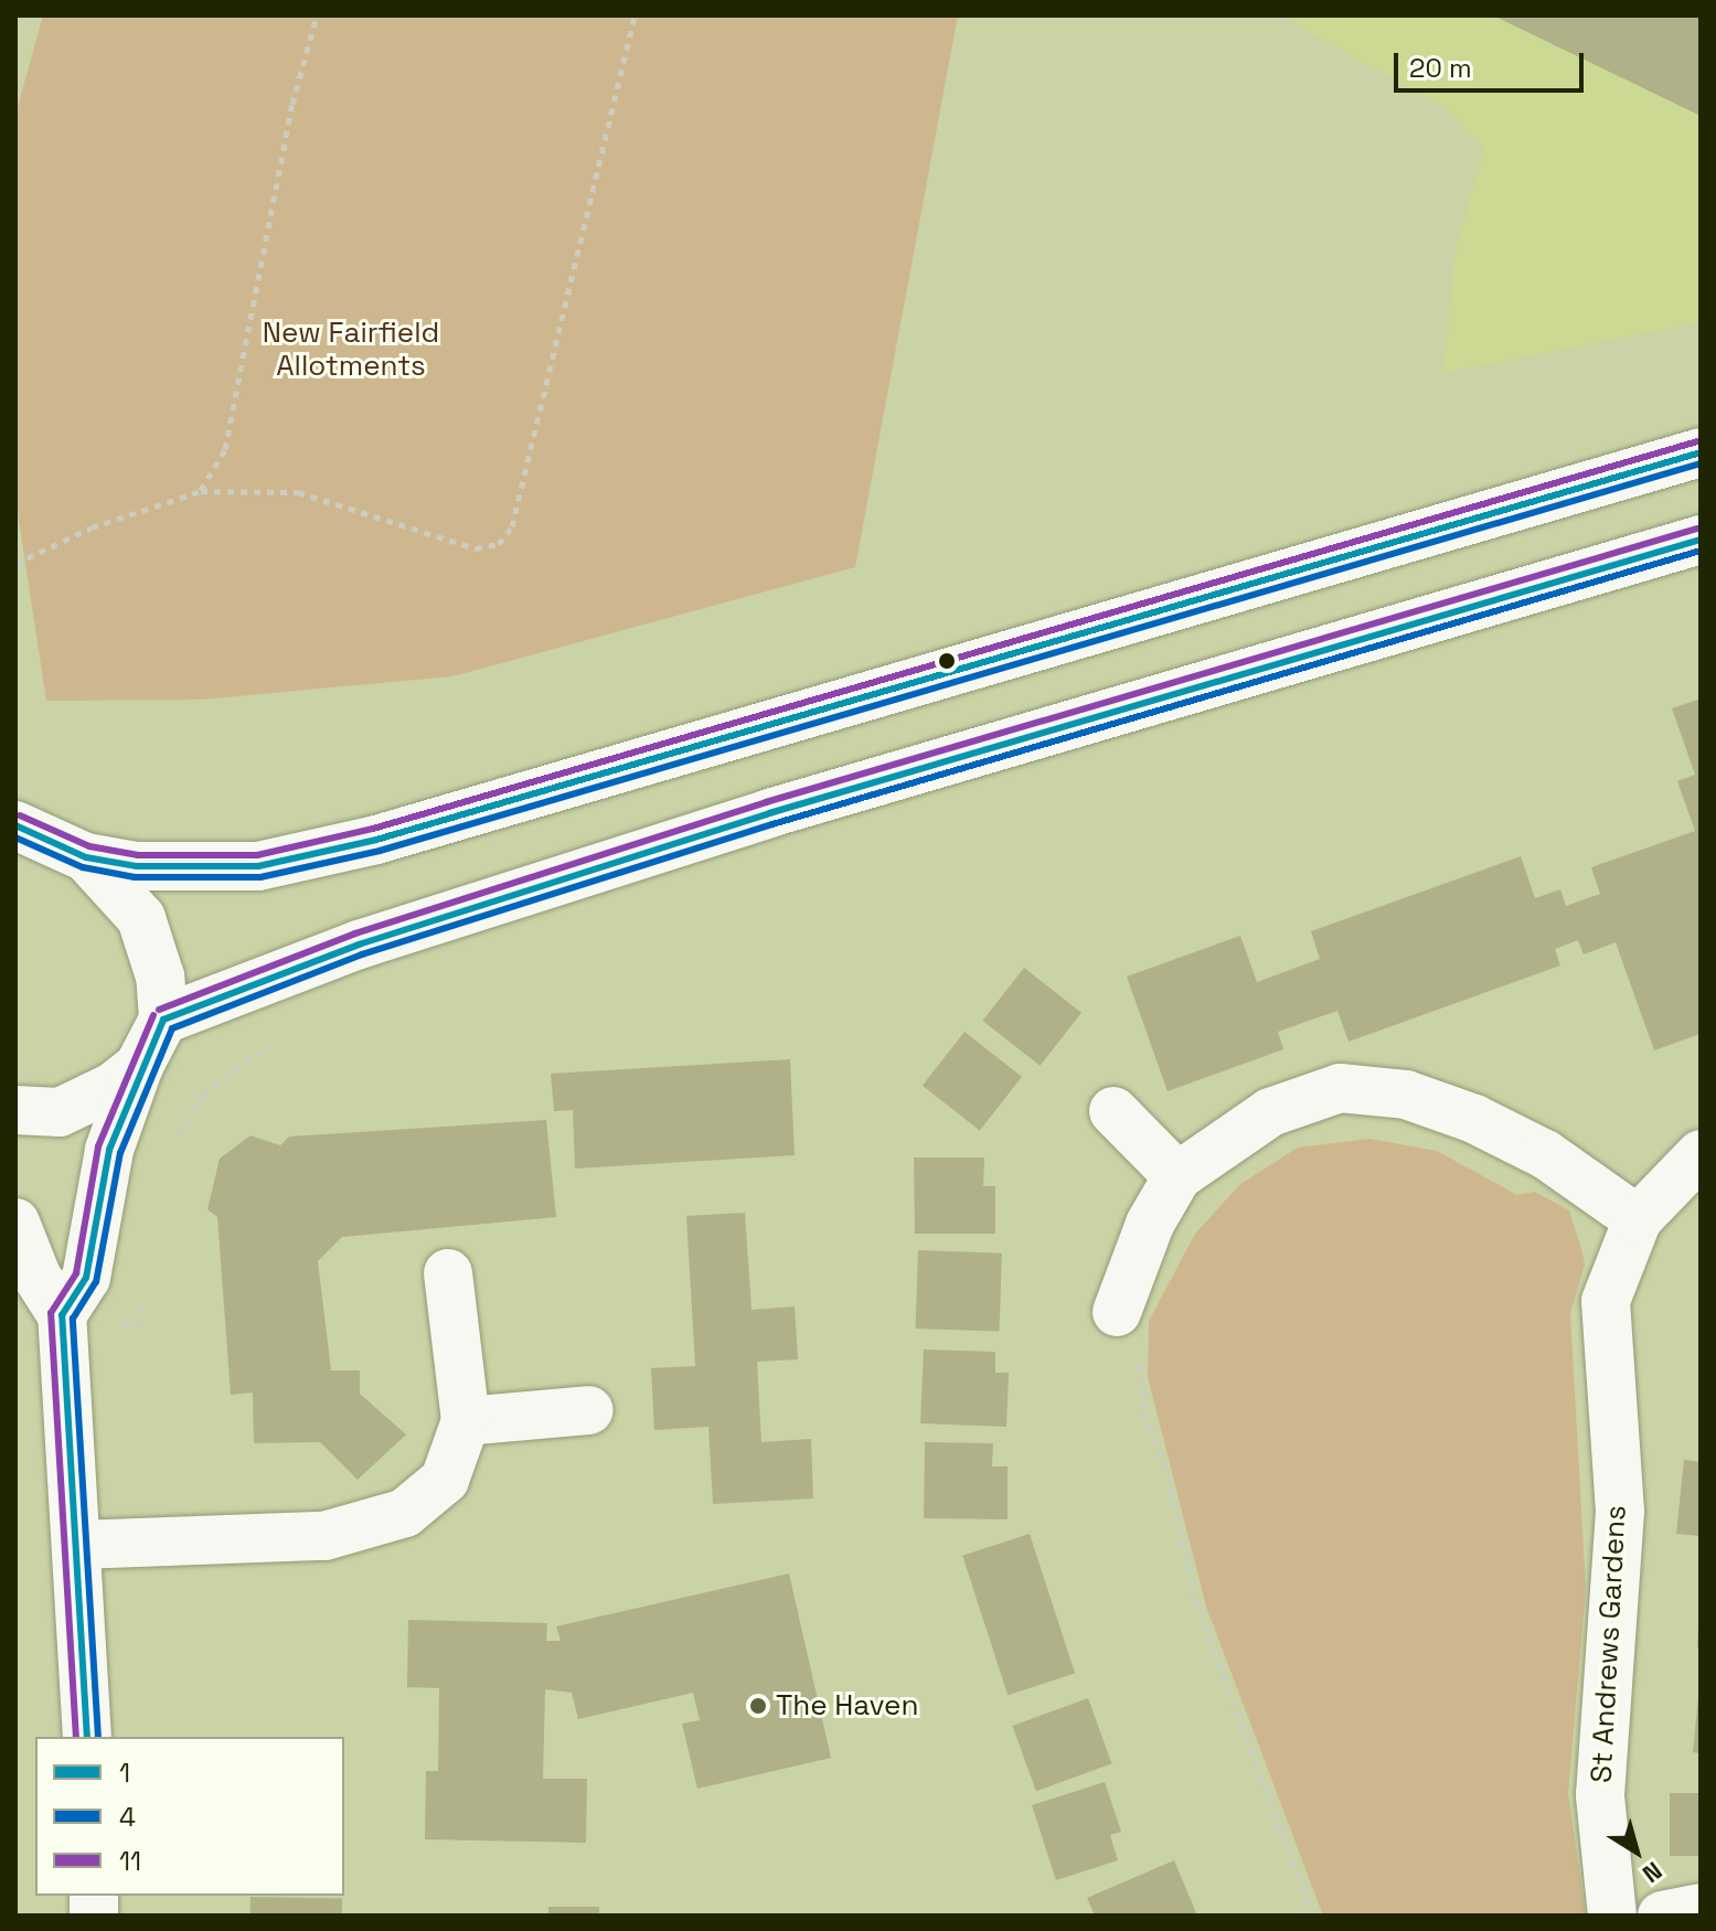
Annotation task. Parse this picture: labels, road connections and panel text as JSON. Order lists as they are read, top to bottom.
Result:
{
  "streets": {
    "main road": ["St Andrews Gardens"]
  },
  "parks": ["New Fairfield Allotments"],
  "places": ["The Haven"],
  "lines": ["transit line 11", "transit line 1", "transit line 4"],
  "legend": ["1", "4", "11"],
  "scale_bar": "20 m",
  "north": "bottom right"
}
